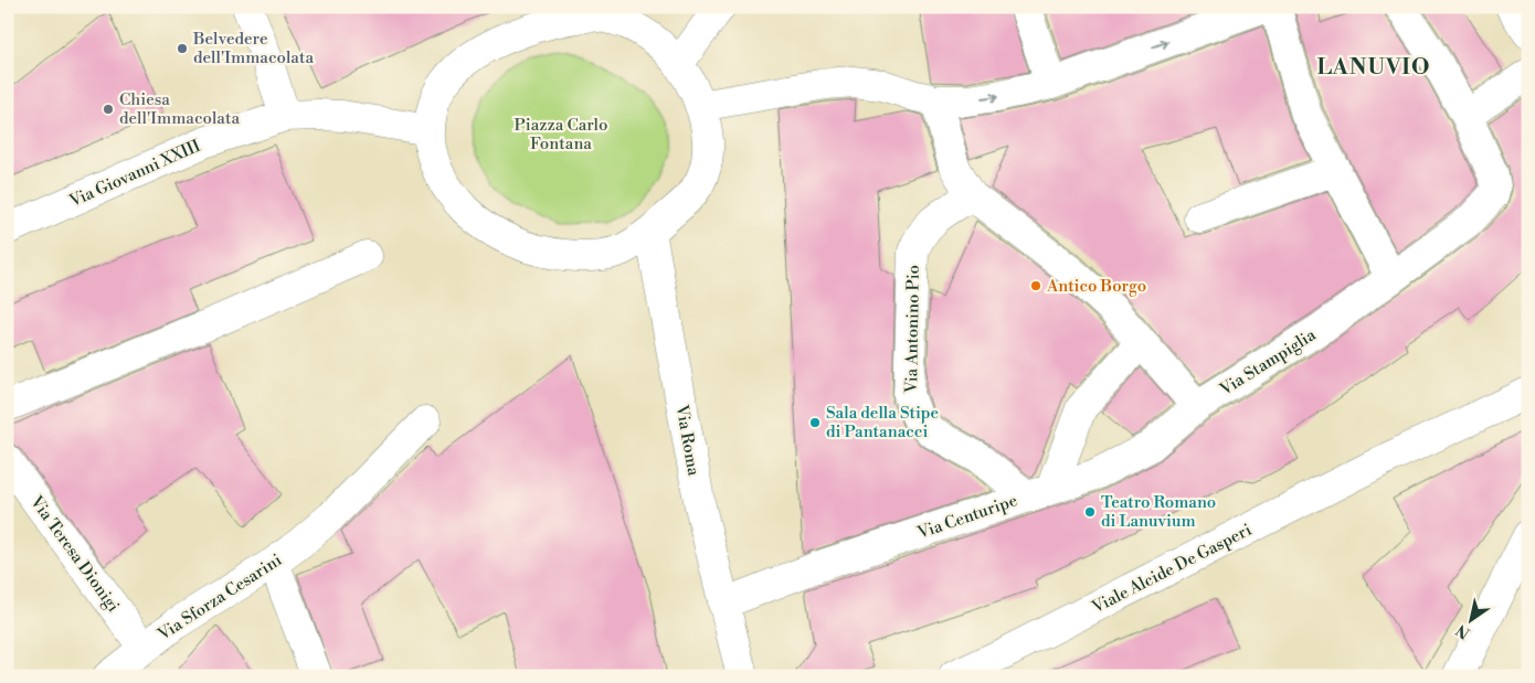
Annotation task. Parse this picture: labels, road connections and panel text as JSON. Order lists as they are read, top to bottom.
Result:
{
  "streets": {
    "street": [
      "Via Giovanni XXIII",
      "Via Antonino Pio",
      "Via Stampiglia",
      "Via Roma",
      "Via Centuripe",
      "Via Teresa Dionigi",
      "Viale Alcide De Gasperi",
      "Via Sforza Cesarini"
    ]
  },
  "crossings": [
    ["Via Antonino Pio", "Via Centuripe"],
    ["Via Stampiglia", "Via Centuripe"],
    ["Via Roma", "Via Centuripe"],
    ["Via Teresa Dionigi", "Via Sforza Cesarini"]
  ],
  "districts": ["LANUVIO"],
  "parks": ["Piazza Carlo Fontana"],
  "places": [
    "Belvedere dell'Immacolata",
    "Chiesa dell'Immacolata",
    "Antico Borgo",
    "Sala della Stipe di Pantanacci",
    "Teatro Romano di Lanuvium"
  ],
  "north": "bottom left"
}
